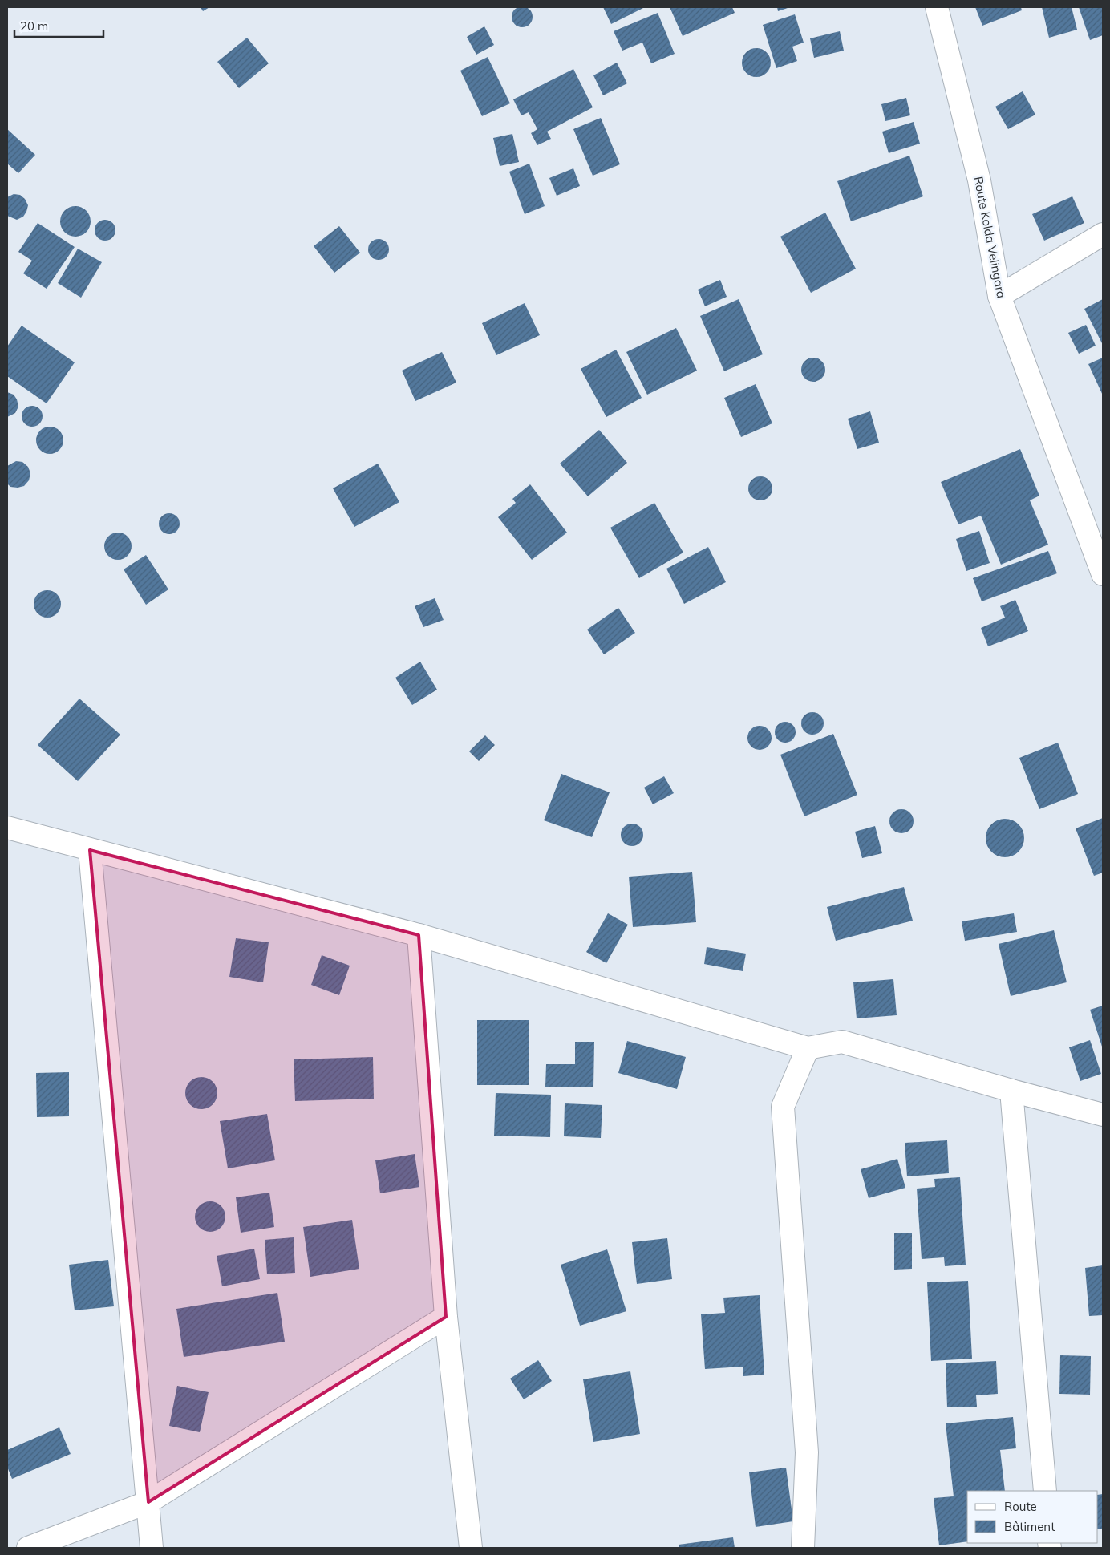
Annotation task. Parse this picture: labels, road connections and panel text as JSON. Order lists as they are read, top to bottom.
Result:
{
  "streets": {
    "street": ["Route Kolda Velingara"]
  },
  "legend": ["Route", "Bâtiment"],
  "scale_bar": "20 m"
}
